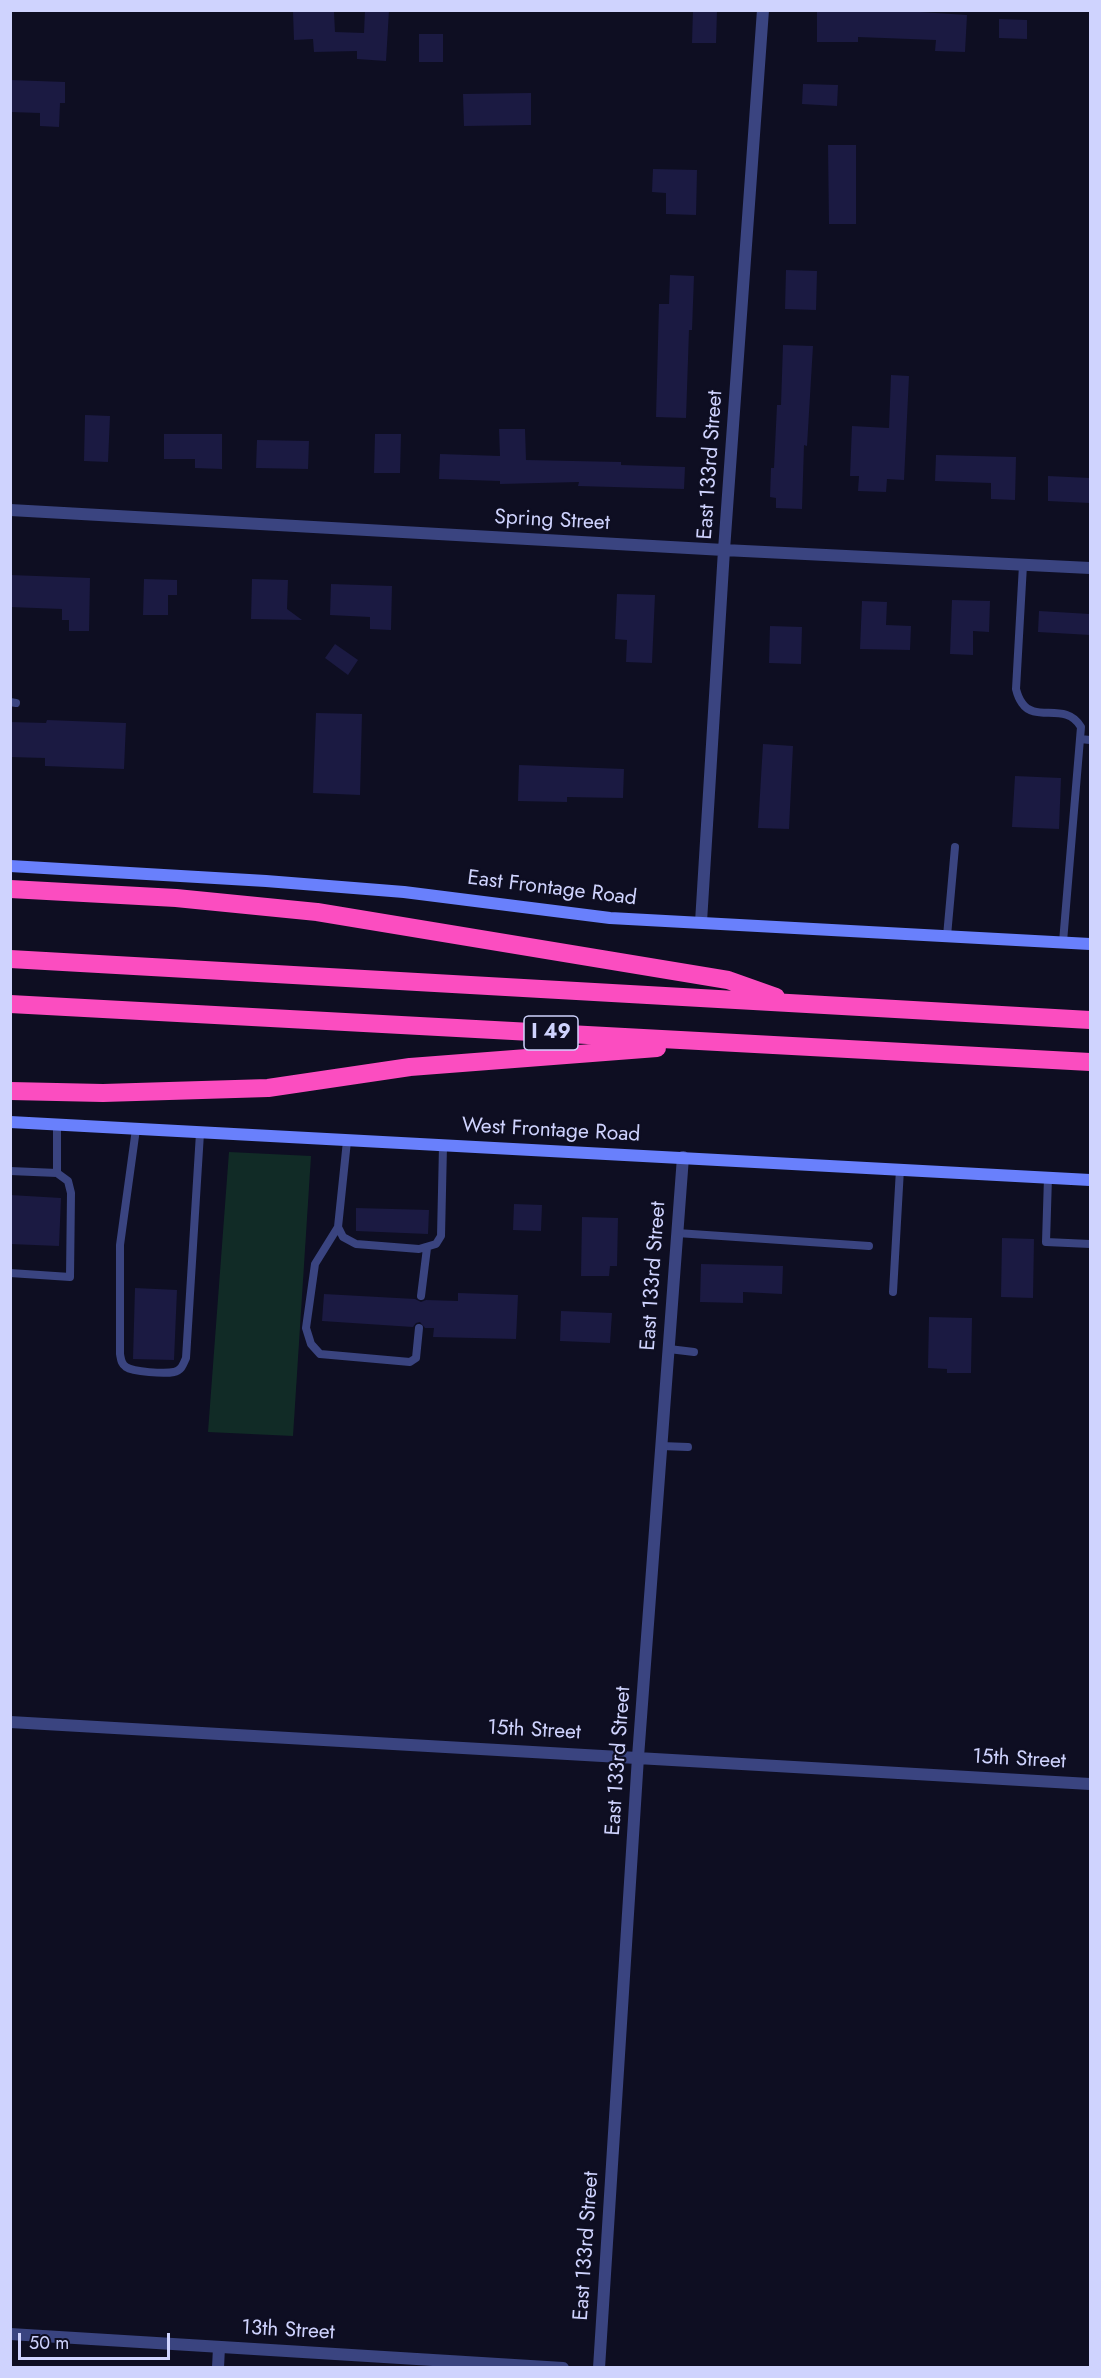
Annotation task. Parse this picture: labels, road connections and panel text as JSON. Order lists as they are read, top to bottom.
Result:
{
  "streets": {
    "highway": ["I 49"],
    "street": [
      "East 133rd Street",
      "Spring Street",
      "East Frontage Road",
      "West Frontage Road",
      "15th Street",
      "13th Street"
    ]
  },
  "crossings": [
    ["East 133rd Street", "Spring Street"],
    ["East 133rd Street", "East Frontage Road"],
    ["East 133rd Street", "West Frontage Road"],
    ["East 133rd Street", "15th Street"]
  ],
  "scale_bar": "50 m"
}
